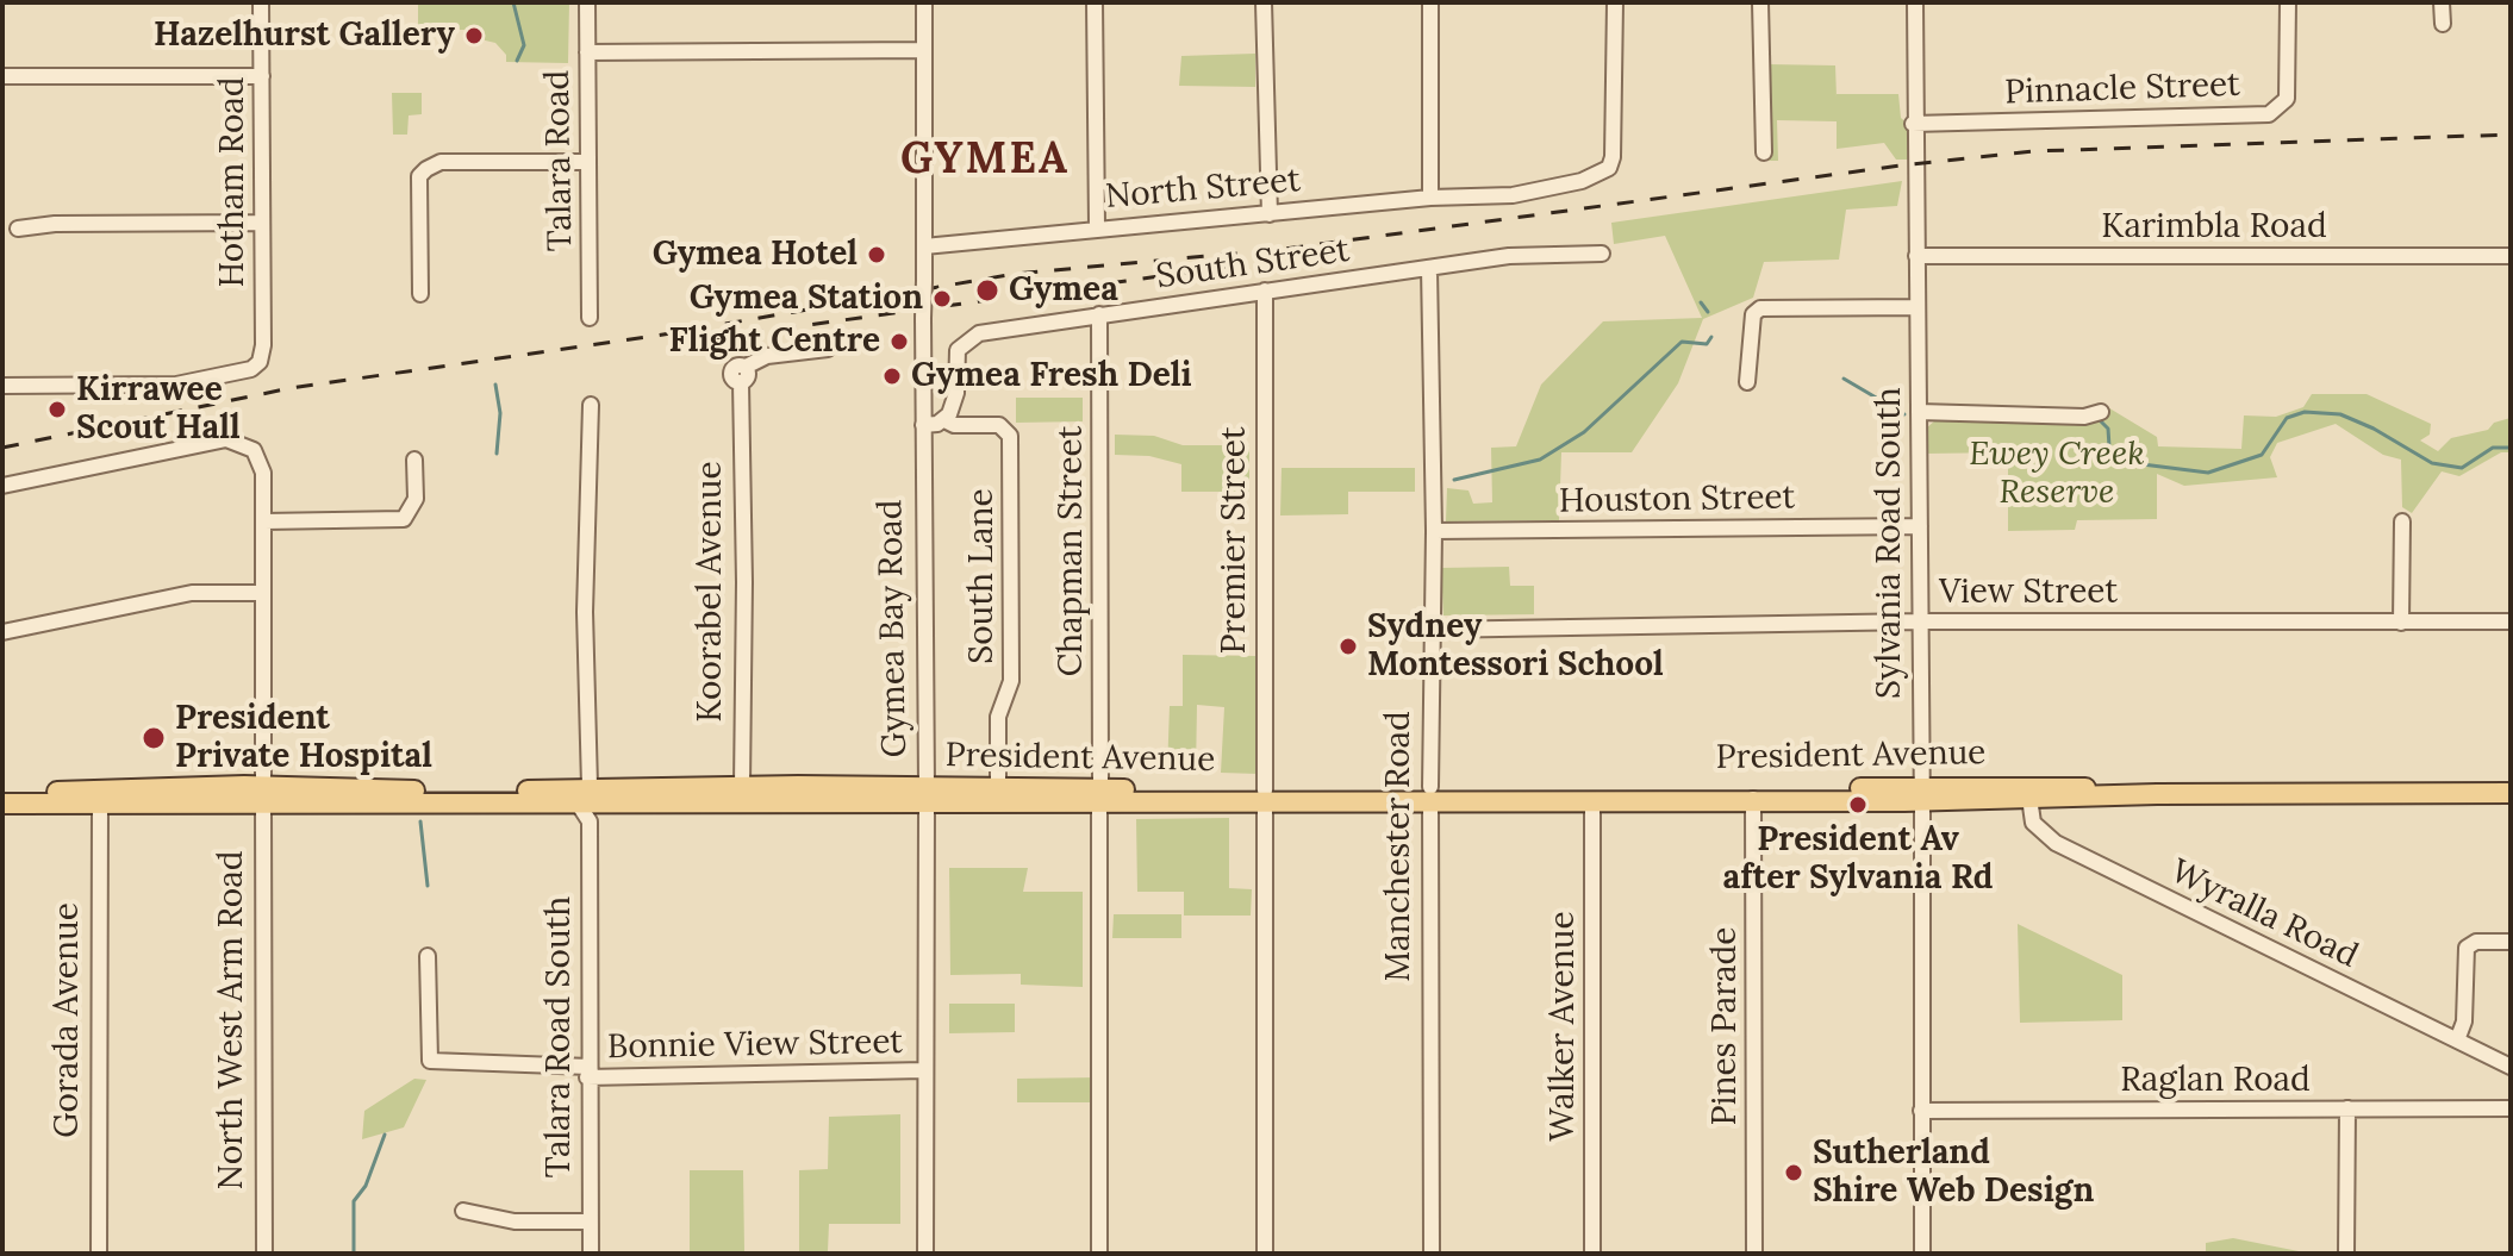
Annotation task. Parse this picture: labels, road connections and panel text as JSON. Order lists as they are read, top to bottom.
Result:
{
  "streets": {
    "main road": ["President Avenue"],
    "street": [
      "Pinnacle Street",
      "Talara Road",
      "Hotham Road",
      "North Street",
      "Karimbla Road",
      "South Street",
      "Houston Street",
      "Premier Street",
      "Sylvania Road South",
      "Chapman Street",
      "South Lane",
      "Koorabel Avenue",
      "View Street",
      "Gymea Bay Road",
      "Manchester Road",
      "Wyralla Road",
      "Gorada Avenue",
      "North West Arm Road",
      "Walker Avenue",
      "Pines Parade",
      "Talara Road South",
      "Bonnie View Street",
      "Raglan Road"
    ]
  },
  "crossings": [
    ["Pinnacle Street", "Sylvania Road South"],
    ["North Street", "Gymea Bay Road"],
    ["Karimbla Road", "Sylvania Road South"],
    ["South Street", "Premier Street"],
    ["South Street", "Chapman Street"],
    ["South Street", "South Lane"],
    ["South Street", "Manchester Road"],
    ["Houston Street", "Sylvania Road South"],
    ["Houston Street", "Manchester Road"],
    ["Premier Street", "President Avenue"],
    ["Sylvania Road South", "View Street"],
    ["Sylvania Road South", "President Avenue"],
    ["Sylvania Road South", "Raglan Road"],
    ["Chapman Street", "President Avenue"],
    ["South Lane", "President Avenue"],
    ["Koorabel Avenue", "President Avenue"],
    ["View Street", "Manchester Road"],
    ["Gymea Bay Road", "President Avenue"],
    ["Gymea Bay Road", "Bonnie View Street"],
    ["President Avenue", "Manchester Road"],
    ["President Avenue", "Wyralla Road"],
    ["President Avenue", "Gorada Avenue"],
    ["President Avenue", "North West Arm Road"],
    ["President Avenue", "Walker Avenue"],
    ["President Avenue", "Pines Parade"],
    ["Talara Road South", "Bonnie View Street"]
  ],
  "districts": ["GYMEA"],
  "parks": ["Ewey Creek Reserve"],
  "places": [
    "Hazelhurst Gallery",
    "Gymea Hotel",
    "Gymea",
    "Gymea Station",
    "Flight Centre",
    "Gymea Fresh Deli",
    "Kirrawee Scout Hall",
    "Sydney Montessori School",
    "President Private Hospital",
    "President Av after Sylvania Rd",
    "Sutherland Shire Web Design"
  ]
}
